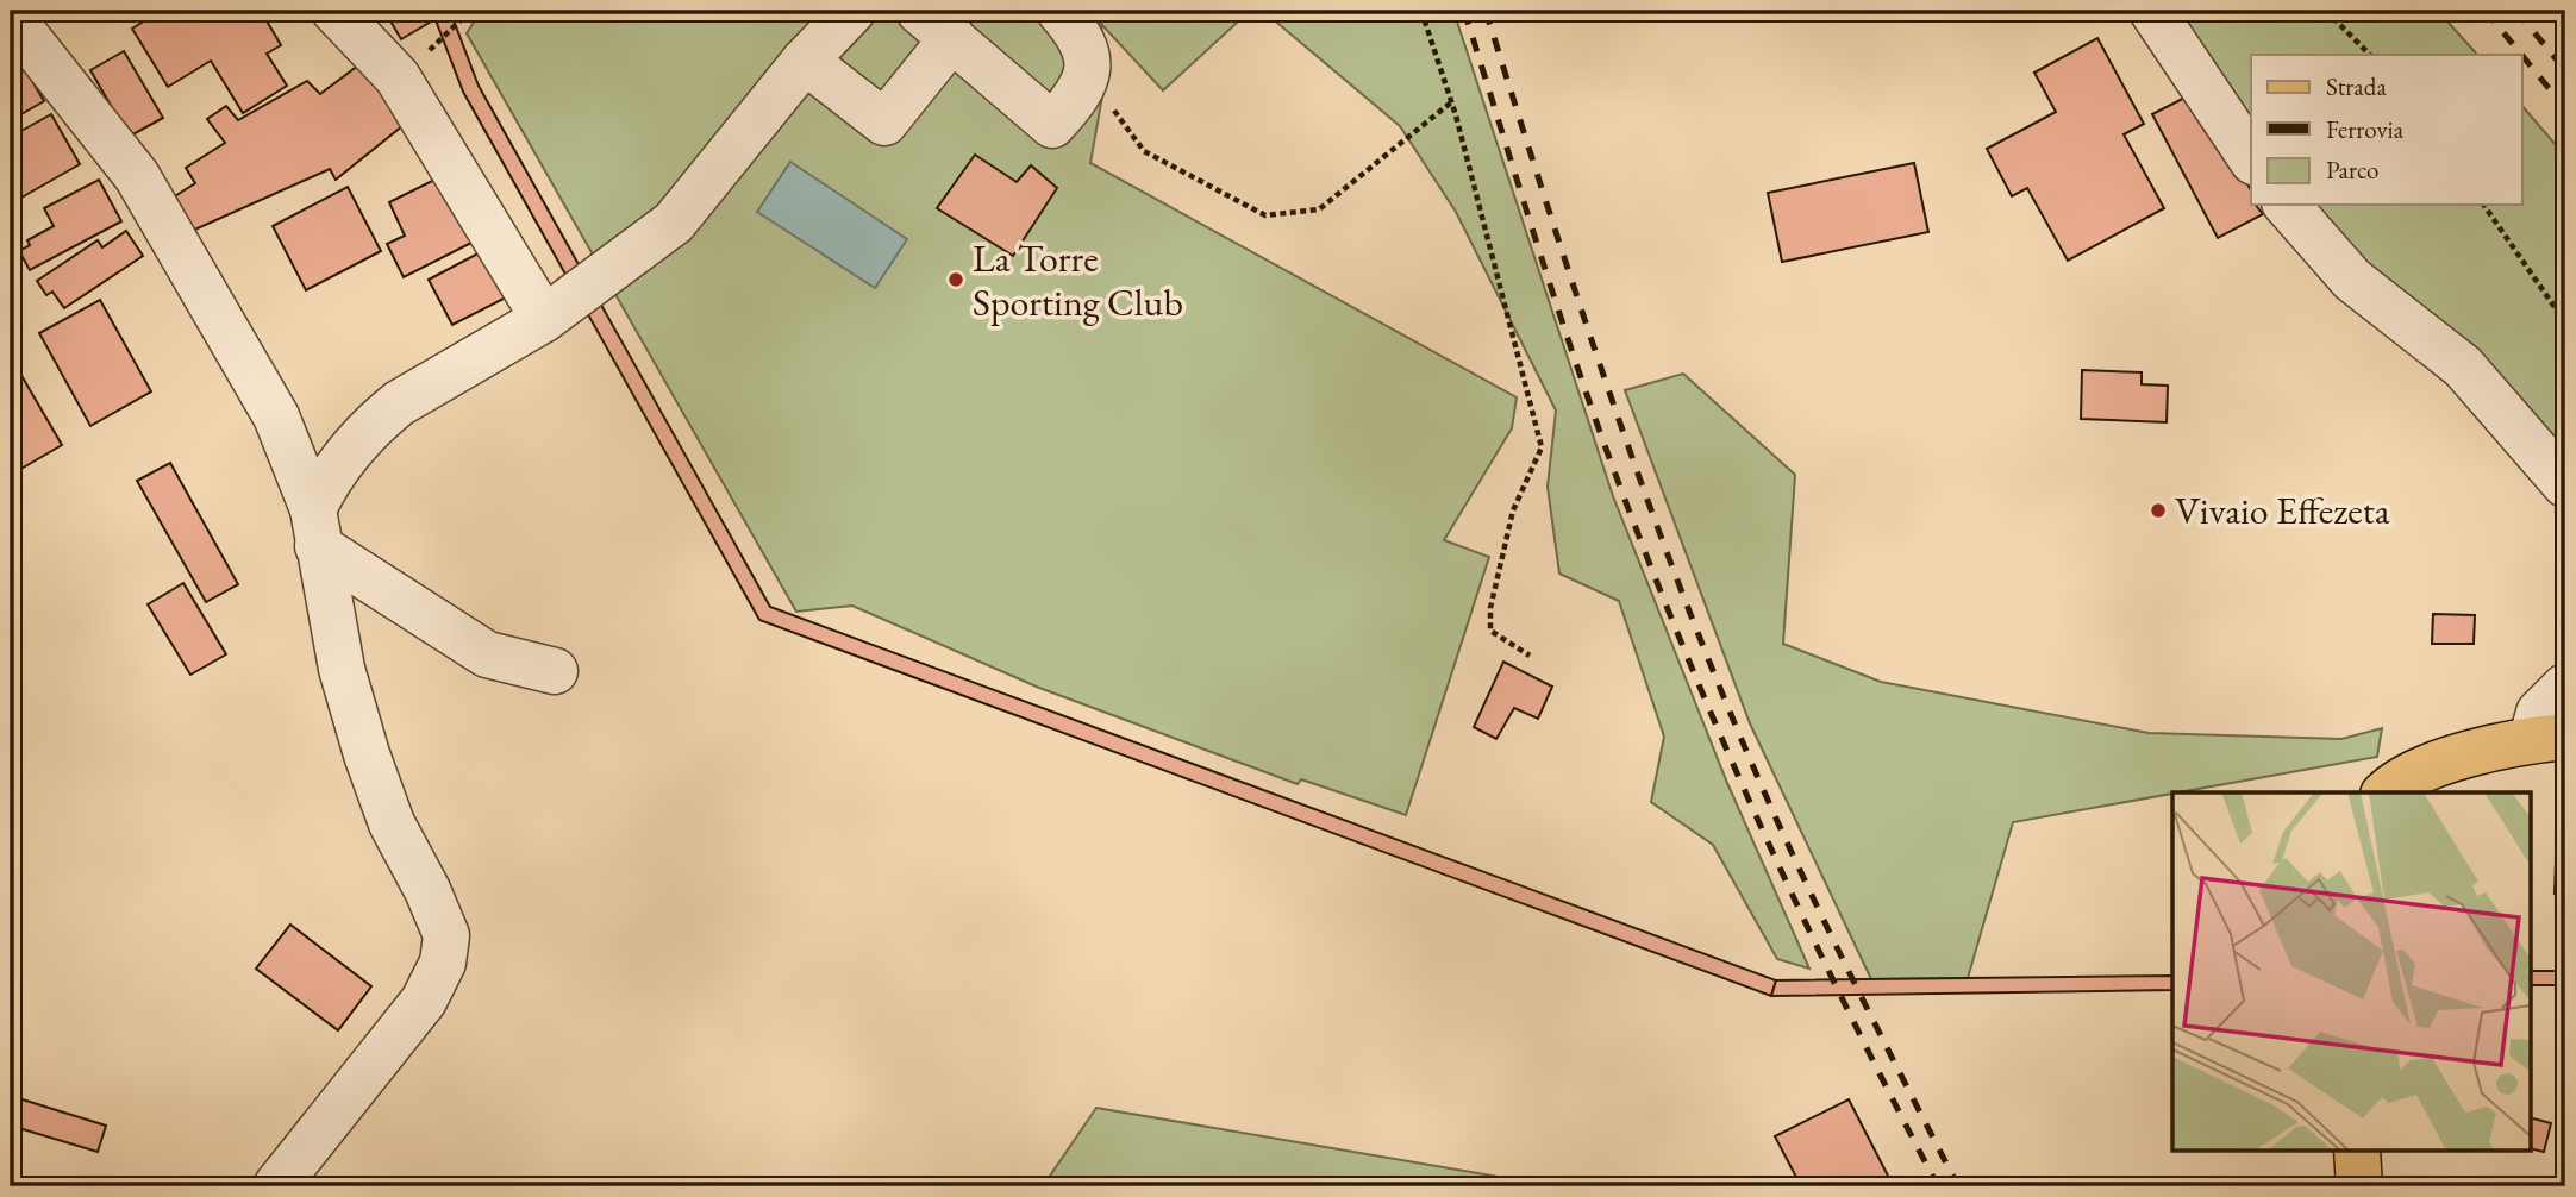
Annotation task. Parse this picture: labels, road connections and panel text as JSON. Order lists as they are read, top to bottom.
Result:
{
  "places": ["La Torre Sporting Club", "Vivaio Effezeta"],
  "legend": ["Strada", "Ferrovia", "Parco"]
}
